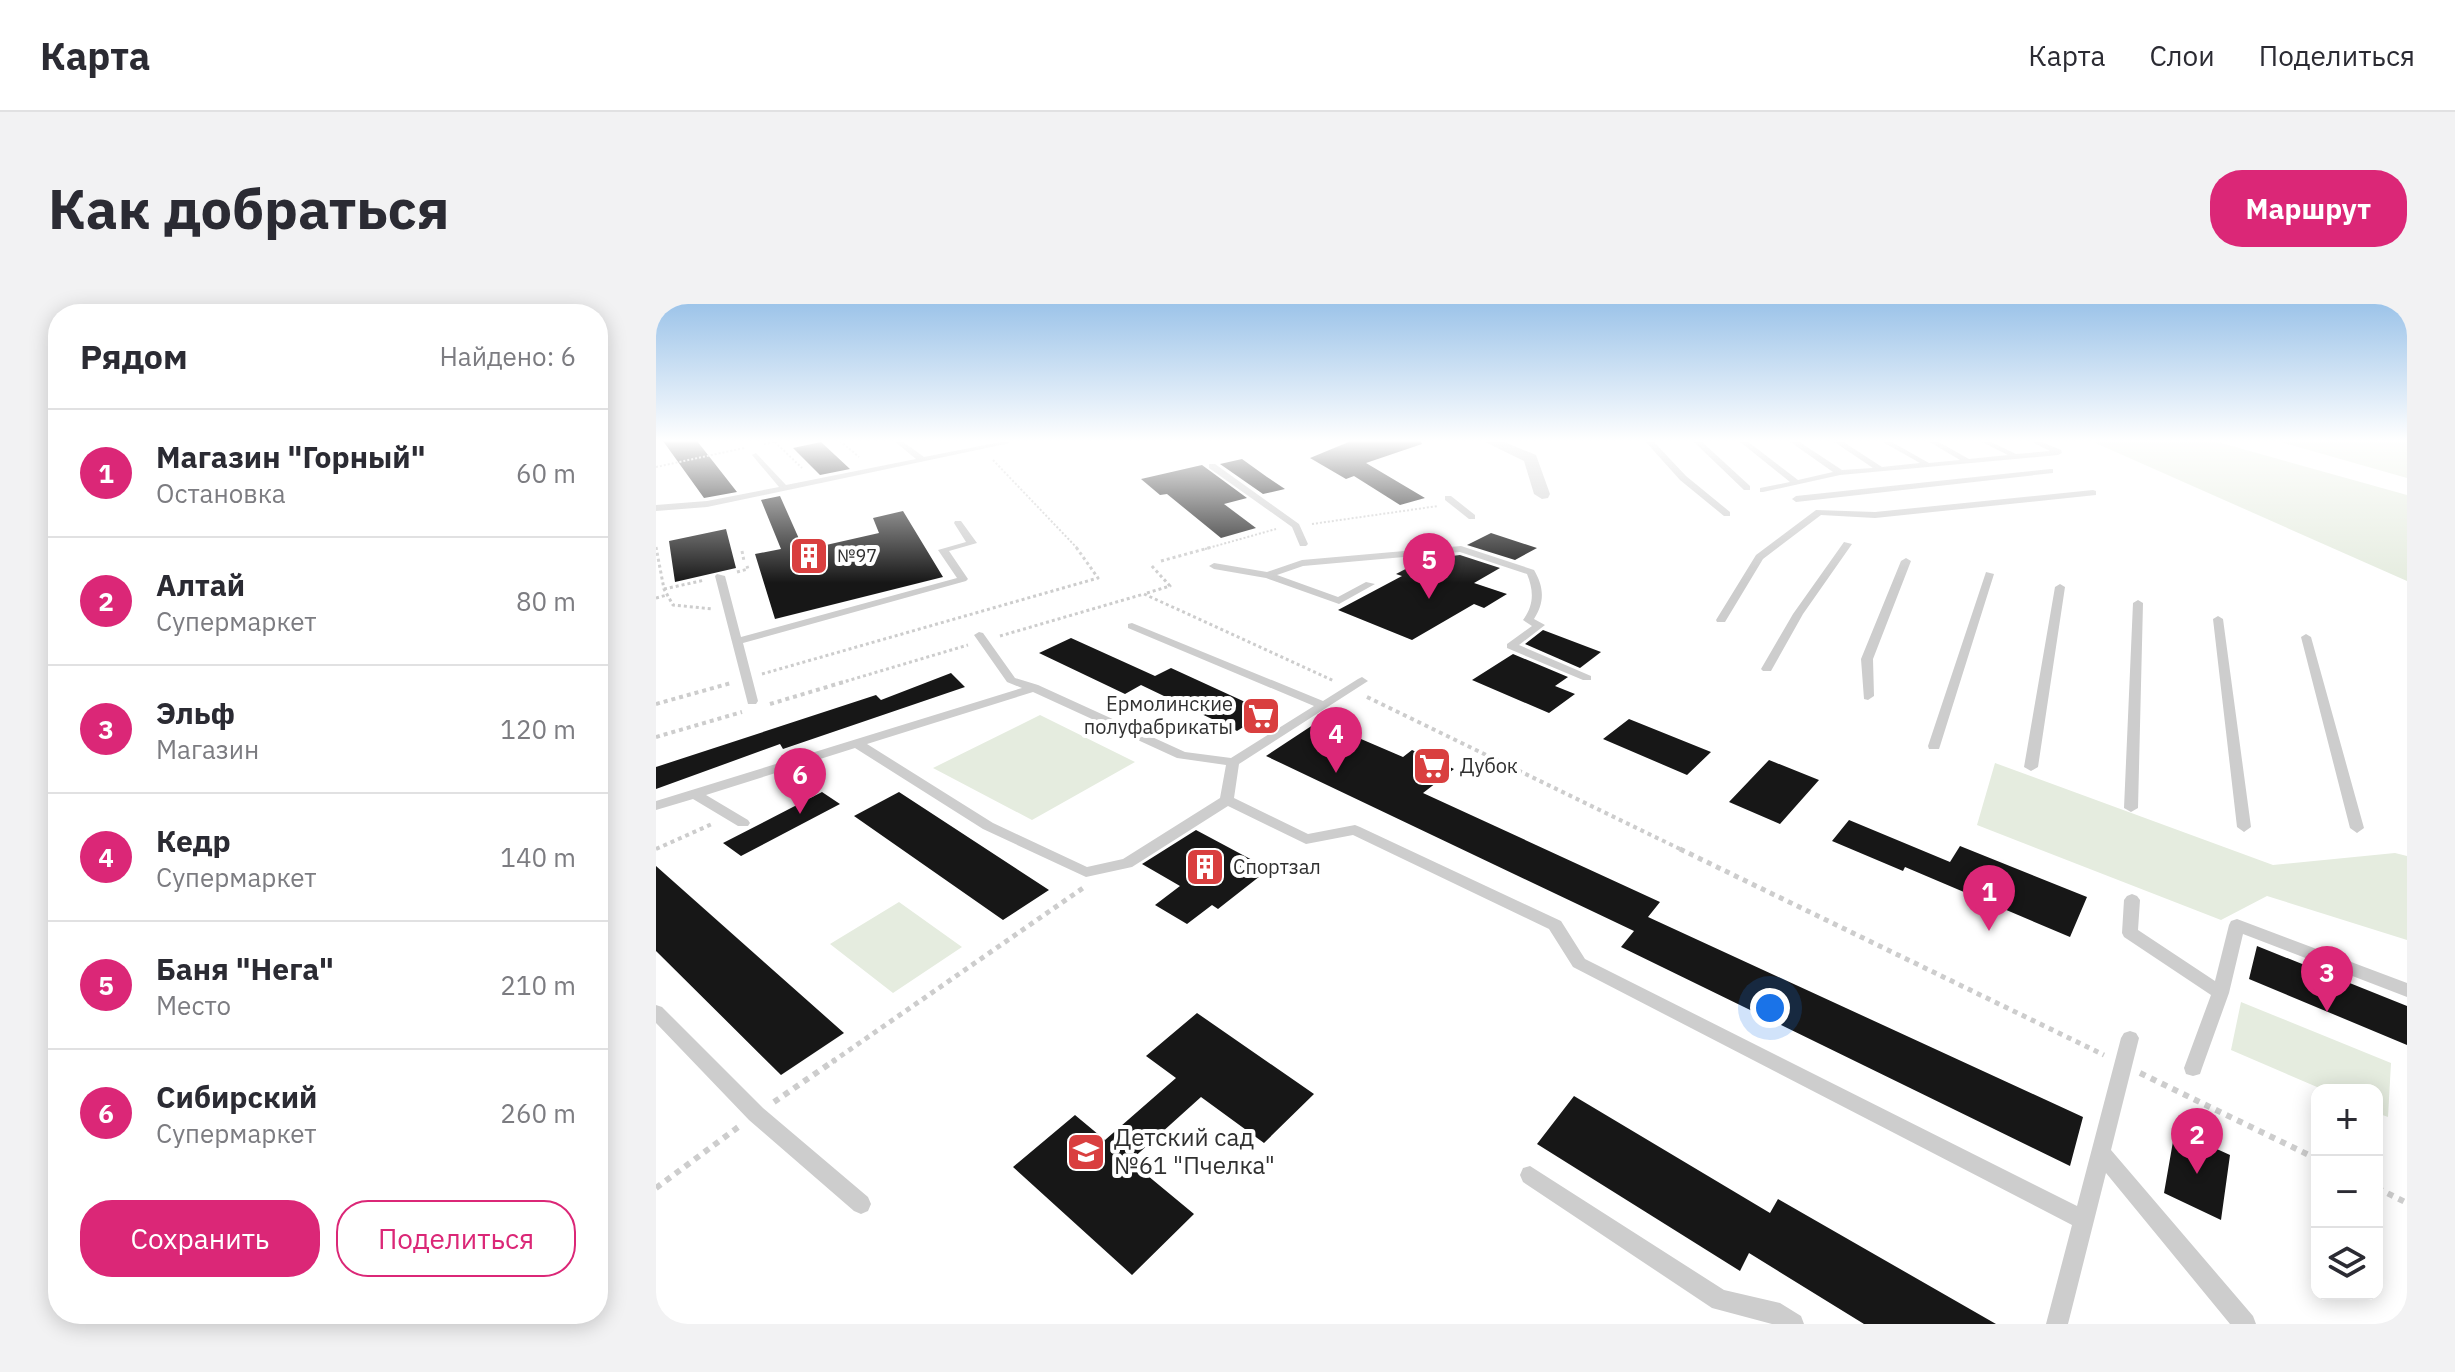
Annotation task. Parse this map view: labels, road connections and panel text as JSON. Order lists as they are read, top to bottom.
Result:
{
  "places": {
    "building": ["№97", "Спортзал"],
    "supermarket": ["Ермолинские полуфабрикаты", "Дубок"],
    "school or university": ["Детский сад №61 \"Пчелка\""]
  },
  "page": {
    "header": "Карта",
    "nav": ["Карта", "Слои", "Поделиться"],
    "buttons": [
      "Маршрут",
      ["Сохранить", "Поделиться"]
    ],
    "title": "Как добраться",
    "heading": ["Рядом", "Найдено: 6"],
    "list": [
      {
        "mark": "1",
        "name": "Магазин \"Горный\"",
        "note": "Остановка",
        "value": "60 m"
      },
      {
        "mark": "2",
        "name": "Алтай",
        "note": "Супермаркет",
        "value": "80 m"
      },
      {
        "mark": "3",
        "name": "Эльф",
        "note": "Магазин",
        "value": "120 m"
      },
      {
        "mark": "4",
        "name": "Кедр",
        "note": "Супермаркет",
        "value": "140 m"
      },
      {
        "mark": "5",
        "name": "Баня \"Нега\"",
        "note": "Место",
        "value": "210 m"
      },
      {
        "mark": "6",
        "name": "Сибирский",
        "note": "Супермаркет",
        "value": "260 m"
      }
    ],
    "pins": [
      "5",
      "4",
      "6",
      "1",
      "3",
      "2"
    ],
    "map_buttons": ["+", "−"]
  }
}
